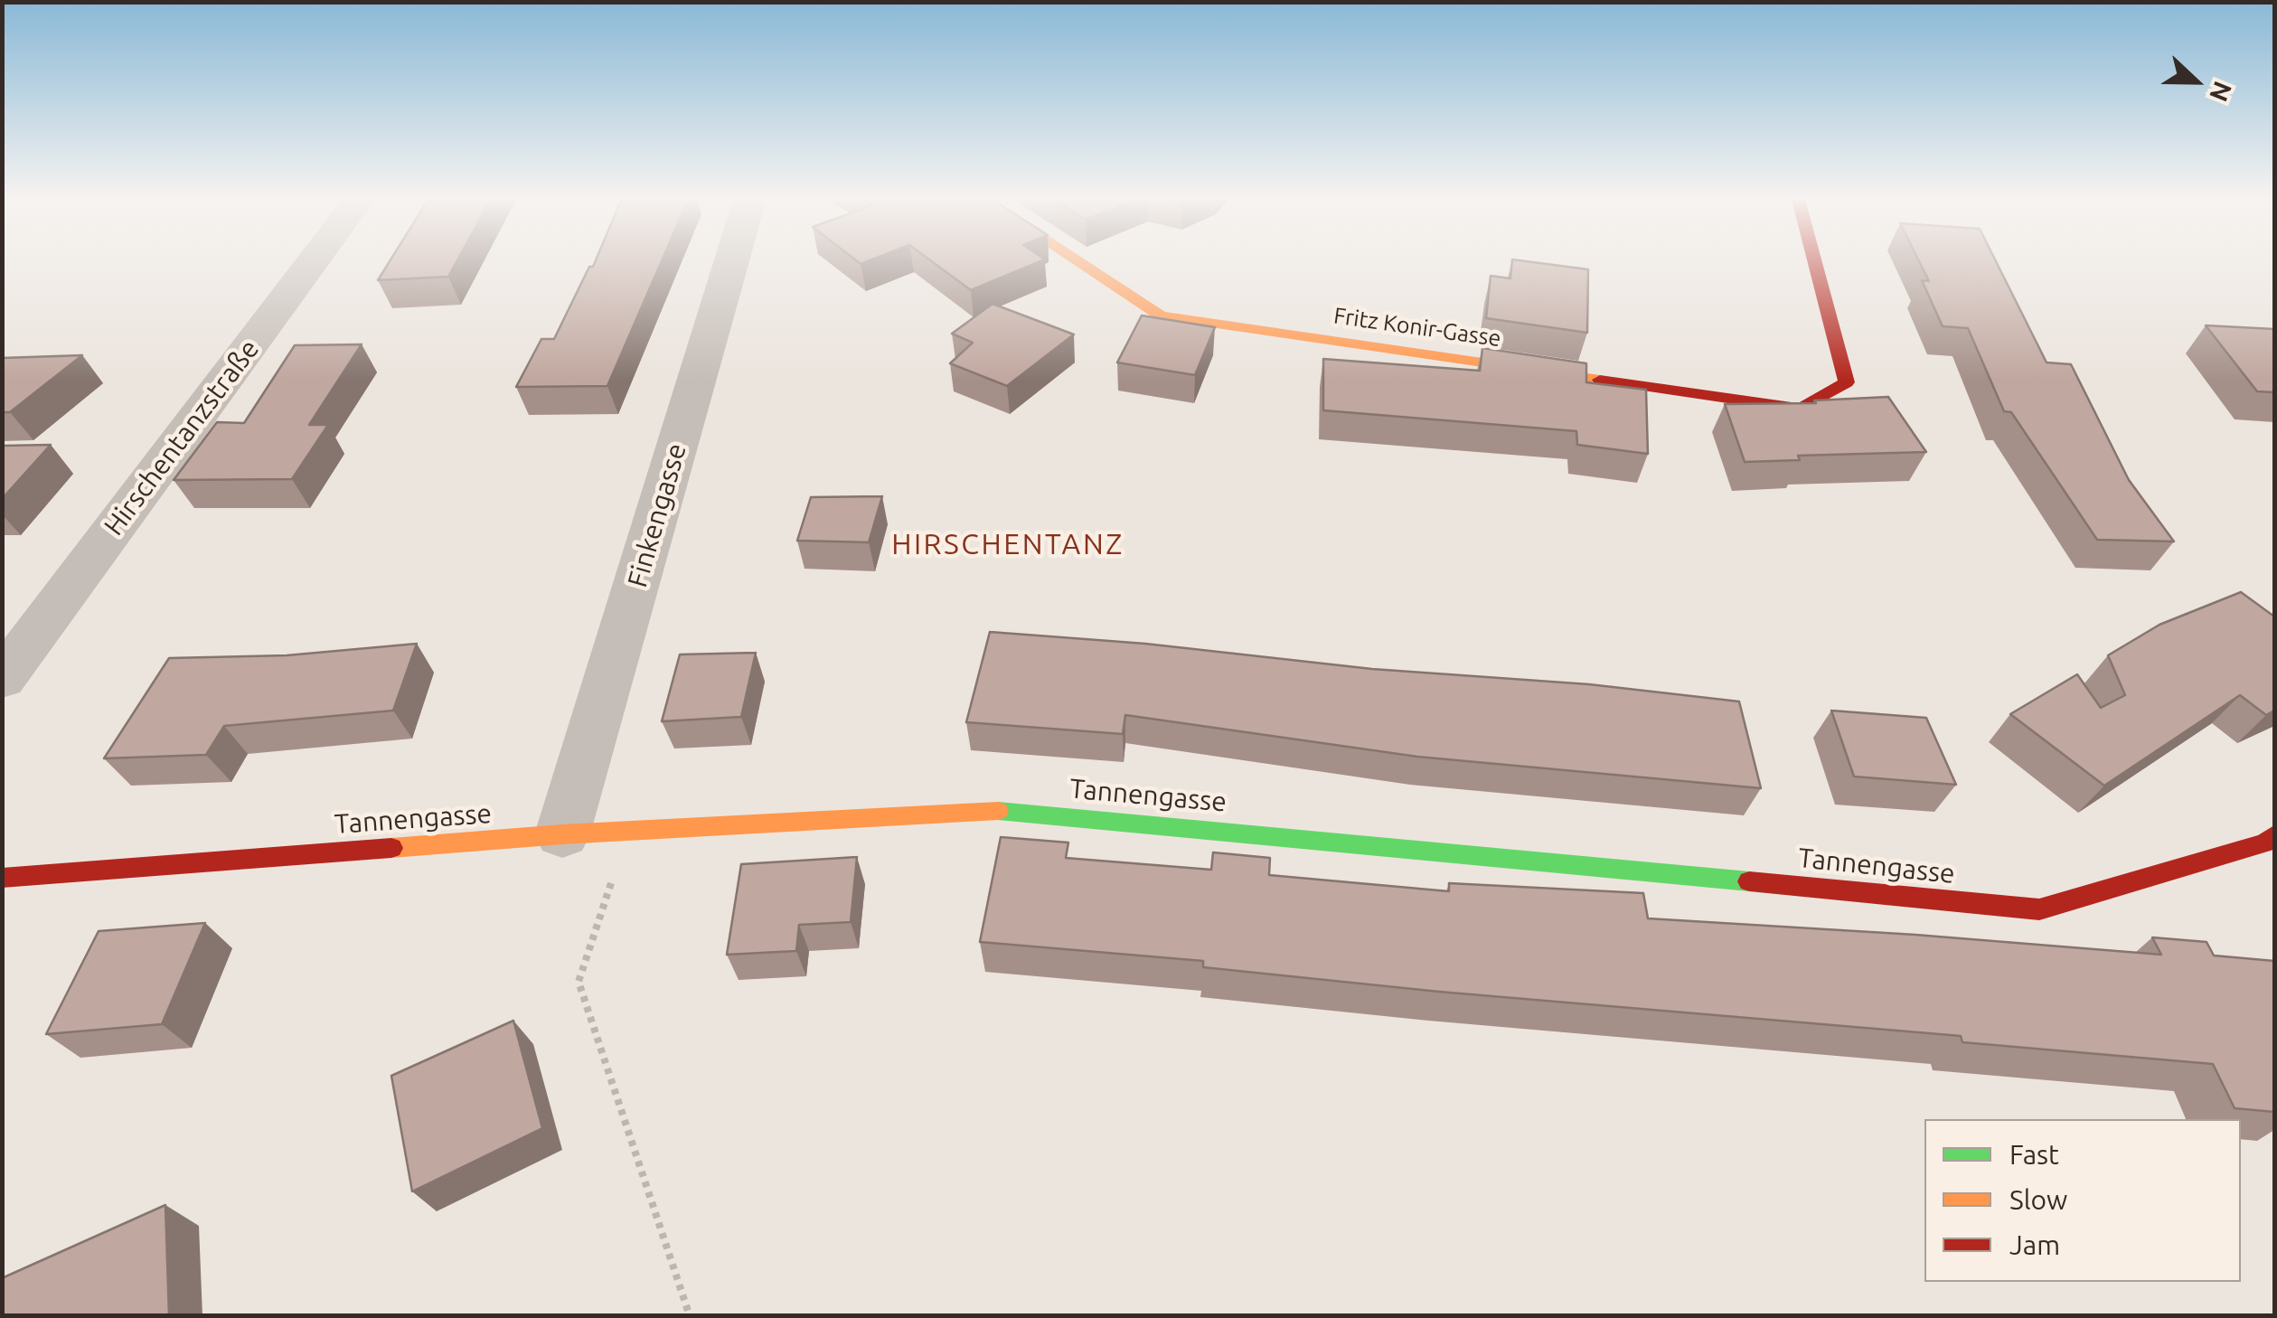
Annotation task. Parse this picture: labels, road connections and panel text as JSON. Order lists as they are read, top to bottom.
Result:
{
  "streets": {
    "street": [
      "Fritz Konir-Gasse",
      "Hirschentanzstraße",
      "Finkengasse",
      "Tannengasse"
    ]
  },
  "crossings": [
    ["Finkengasse", "Tannengasse"]
  ],
  "districts": ["HIRSCHENTANZ"],
  "legend": ["Fast", "Slow", "Jam"],
  "north": "right"
}
